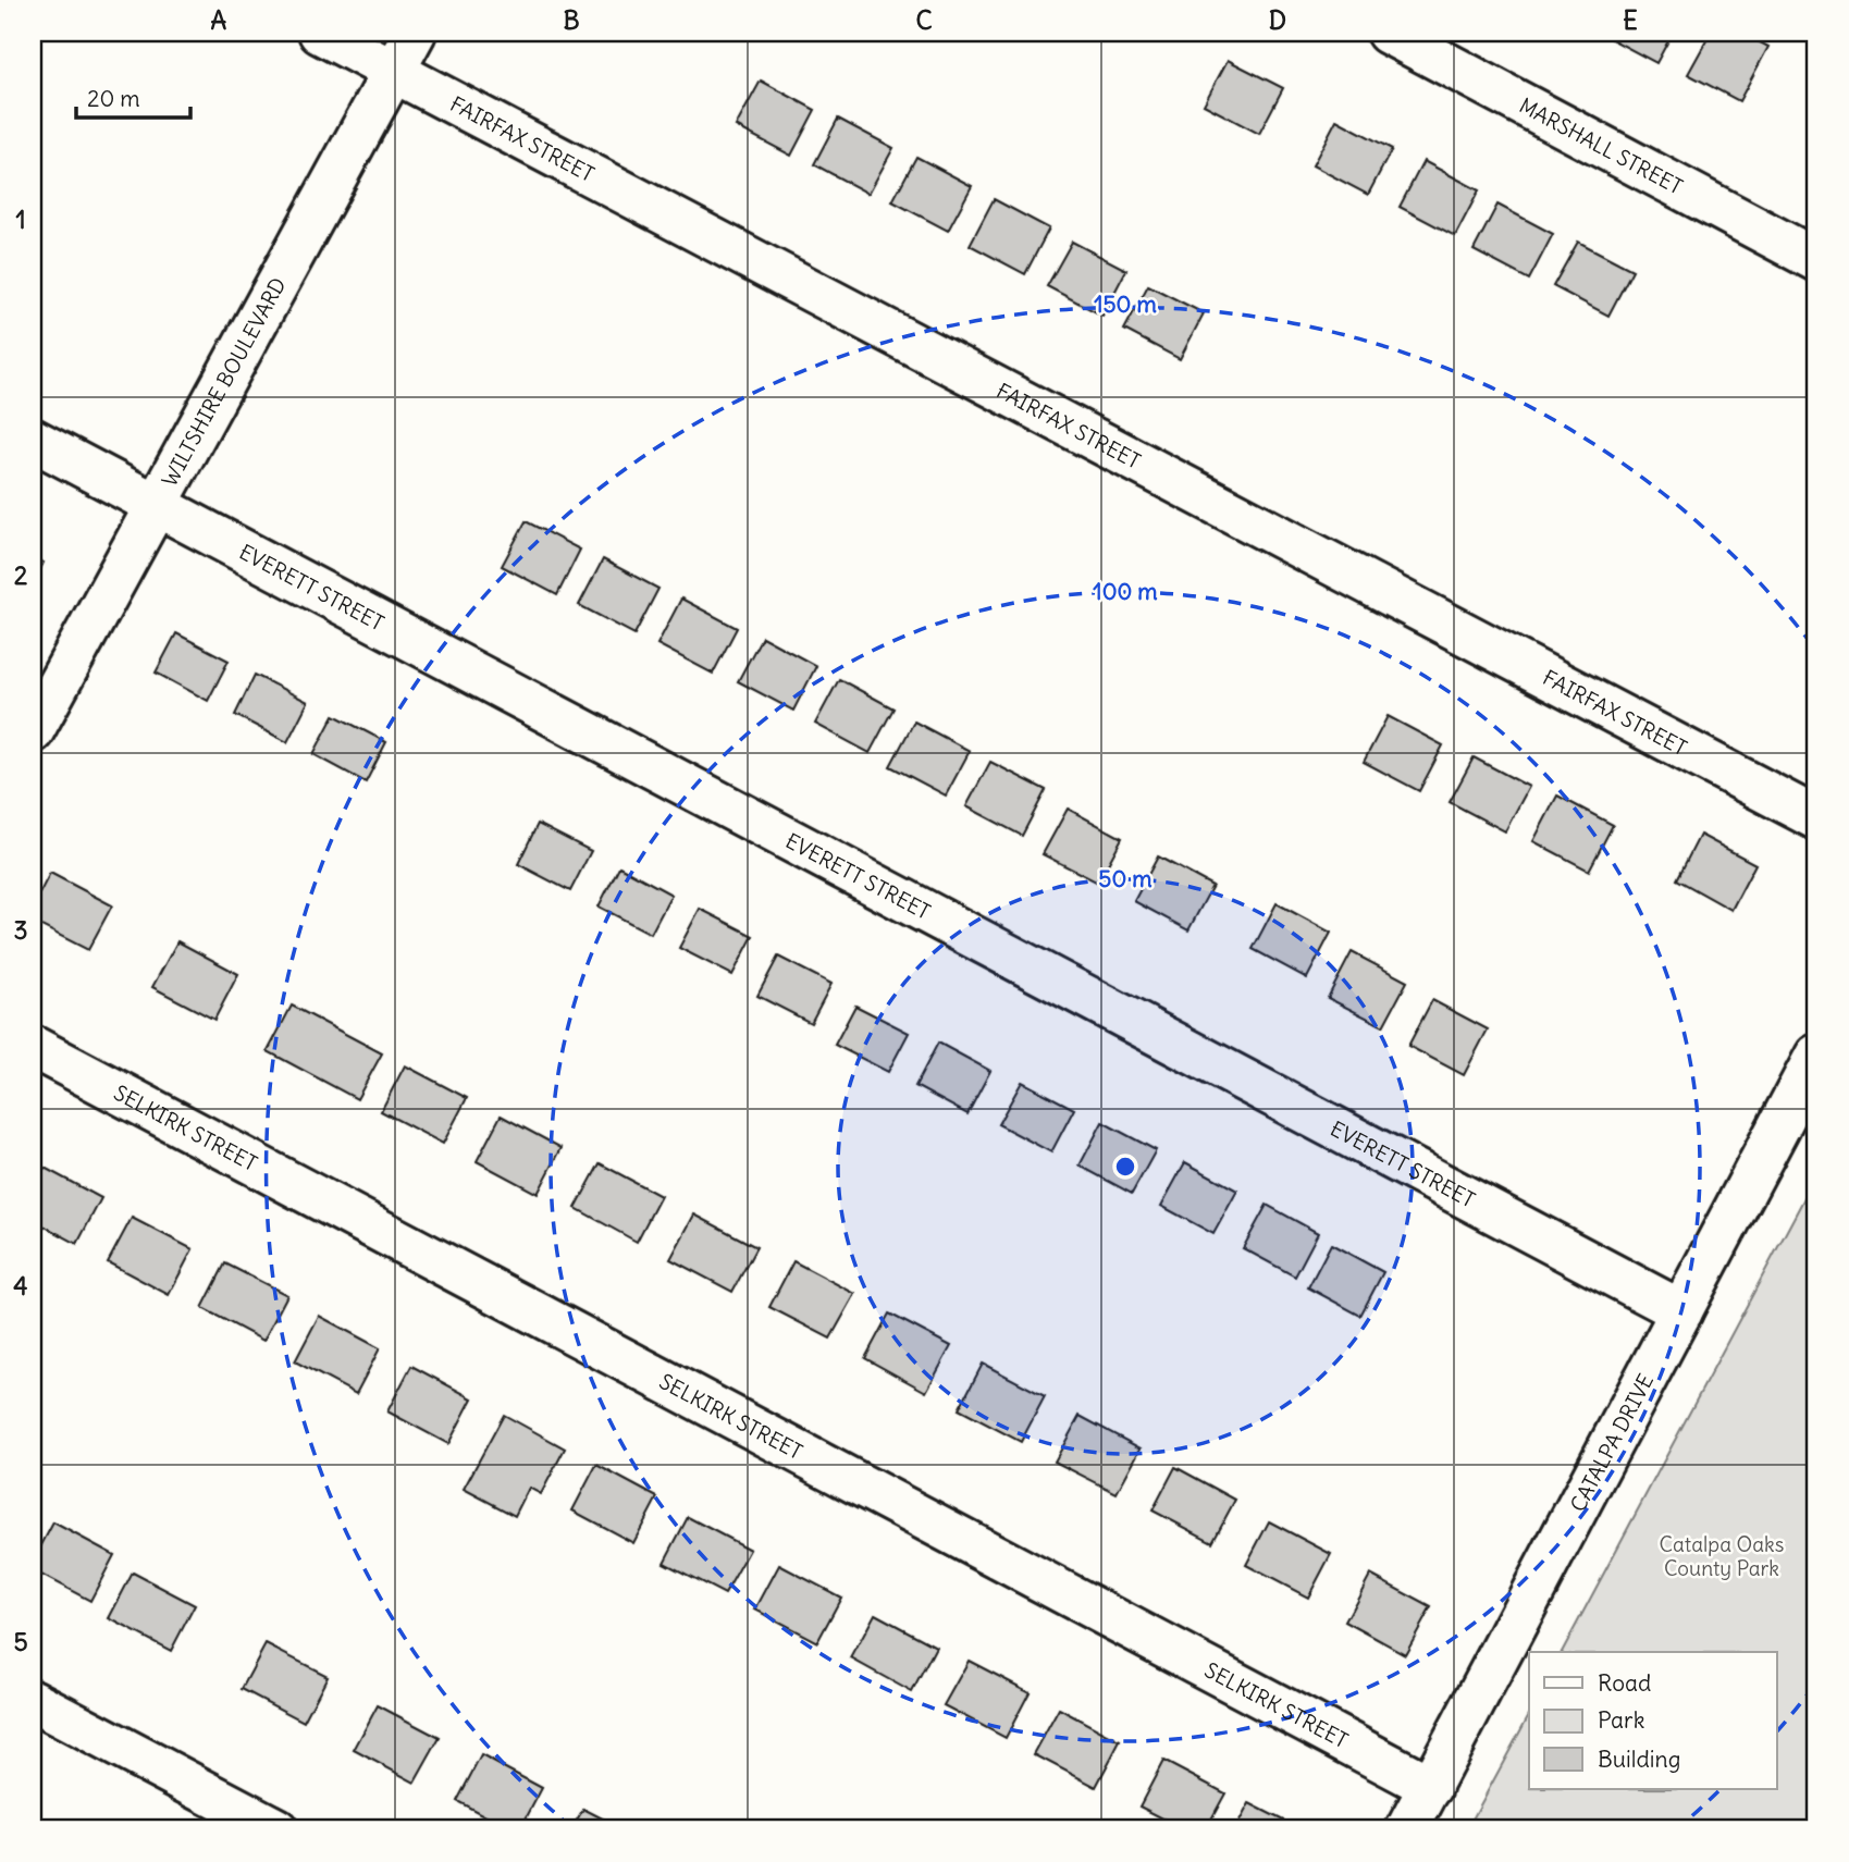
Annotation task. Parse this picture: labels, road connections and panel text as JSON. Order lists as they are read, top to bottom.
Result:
{
  "streets": {
    "street": [
      "FAIRFAX STREET",
      "MARSHALL STREET",
      "WILTSHIRE BOULEVARD",
      "EVERETT STREET",
      "SELKIRK STREET",
      "CATALPA DRIVE"
    ]
  },
  "crossings": [
    ["FAIRFAX STREET", "WILTSHIRE BOULEVARD"],
    ["WILTSHIRE BOULEVARD", "EVERETT STREET"],
    ["EVERETT STREET", "CATALPA DRIVE"],
    ["SELKIRK STREET", "CATALPA DRIVE"]
  ],
  "parks": ["Catalpa Oaks County Park"],
  "legend": ["Road", "Park", "Building"],
  "scale_bar": "20 m",
  "grid": {
    "columns": [
      "A",
      "B",
      "C",
      "D",
      "E"
    ],
    "rows": [
      "1",
      "2",
      "3",
      "4",
      "5"
    ]
  },
  "rings": ["150 m", "100 m", "50 m"]
}
